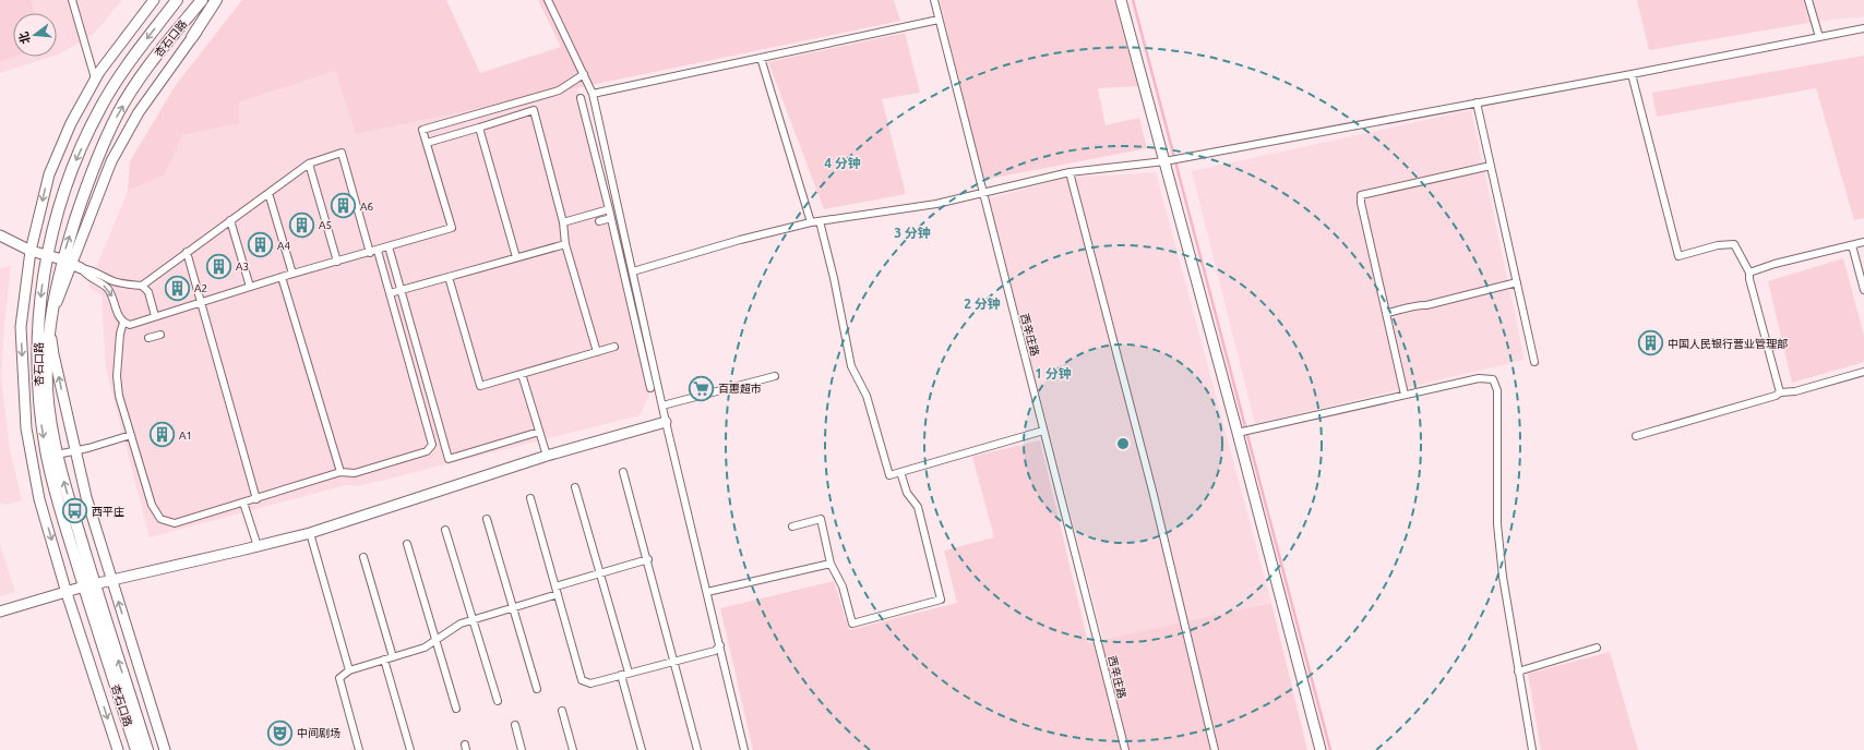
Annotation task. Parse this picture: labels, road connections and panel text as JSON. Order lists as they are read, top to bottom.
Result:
{
  "streets": {
    "main road": ["杏石口路"],
    "street": ["西辛庄路"]
  },
  "places": {
    "building": [
      "A6",
      "A5",
      "A4",
      "A3",
      "A2",
      "中国人民银行营业管理部",
      "A1"
    ],
    "supermarket": ["百惠超市"],
    "bus stop": ["西平庄"],
    "theatre": ["中间剧场"]
  },
  "north": "left",
  "rings": [
    "4 分钟",
    "3 分钟",
    "2 分钟",
    "1 分钟"
  ]
}
